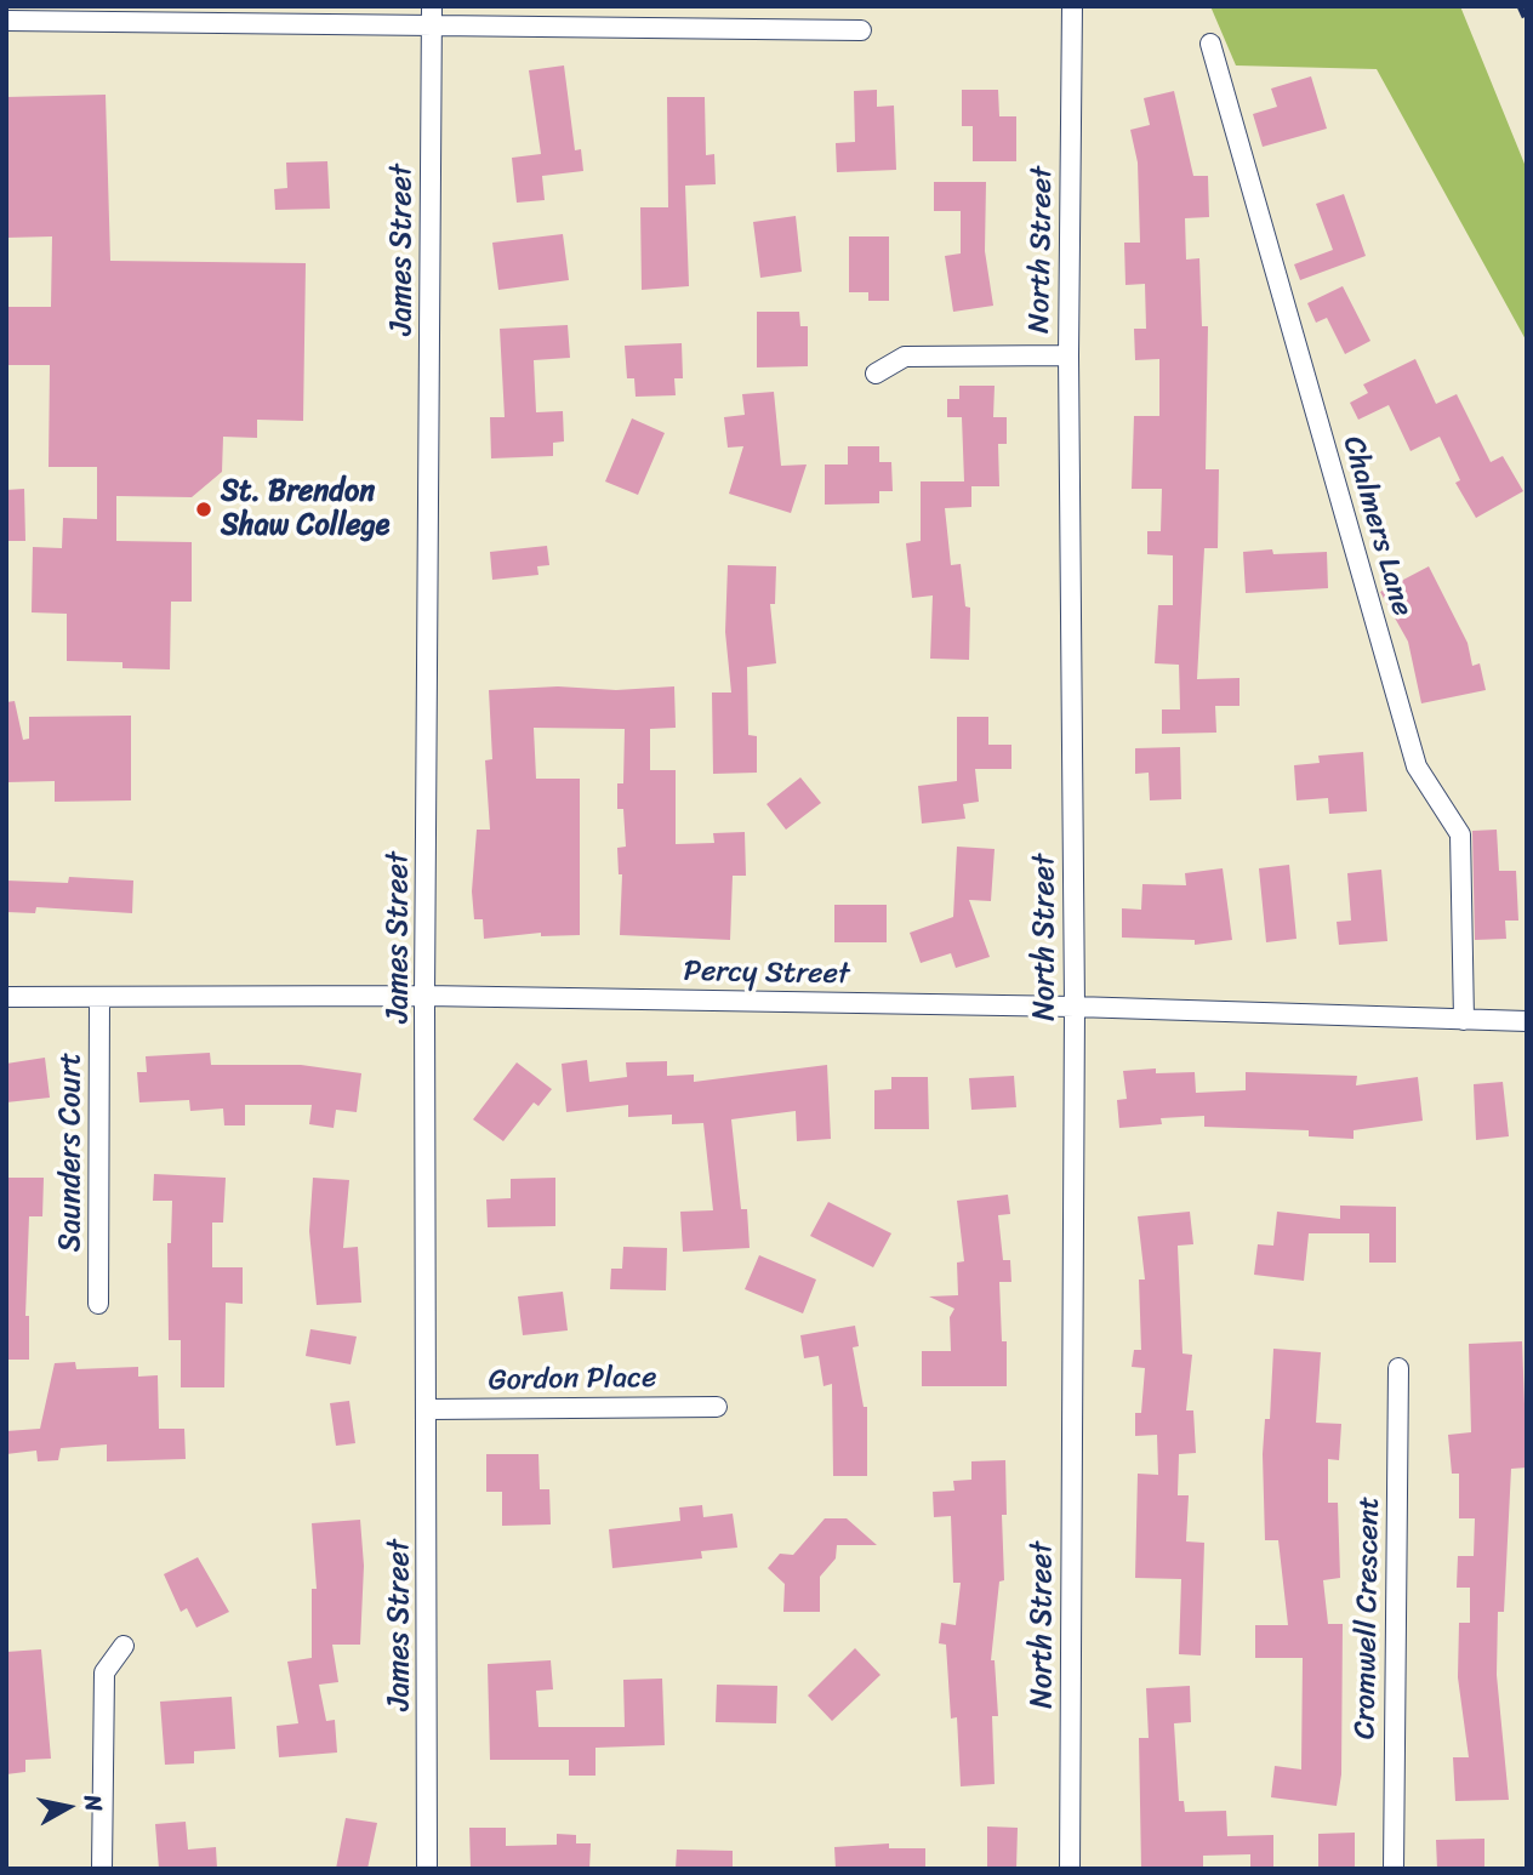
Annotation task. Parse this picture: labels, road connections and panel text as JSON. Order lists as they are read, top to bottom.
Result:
{
  "streets": {
    "street": [
      "James Street",
      "North Street",
      "Chalmers Lane",
      "Percy Street",
      "Saunders Court",
      "Gordon Place",
      "Cromwell Crescent"
    ]
  },
  "crossings": [
    ["James Street", "Percy Street"],
    ["James Street", "Gordon Place"],
    ["North Street", "Percy Street"],
    ["Chalmers Lane", "Percy Street"],
    ["Percy Street", "Saunders Court"]
  ],
  "places": ["St. Brendon Shaw College"],
  "north": "right"
}
